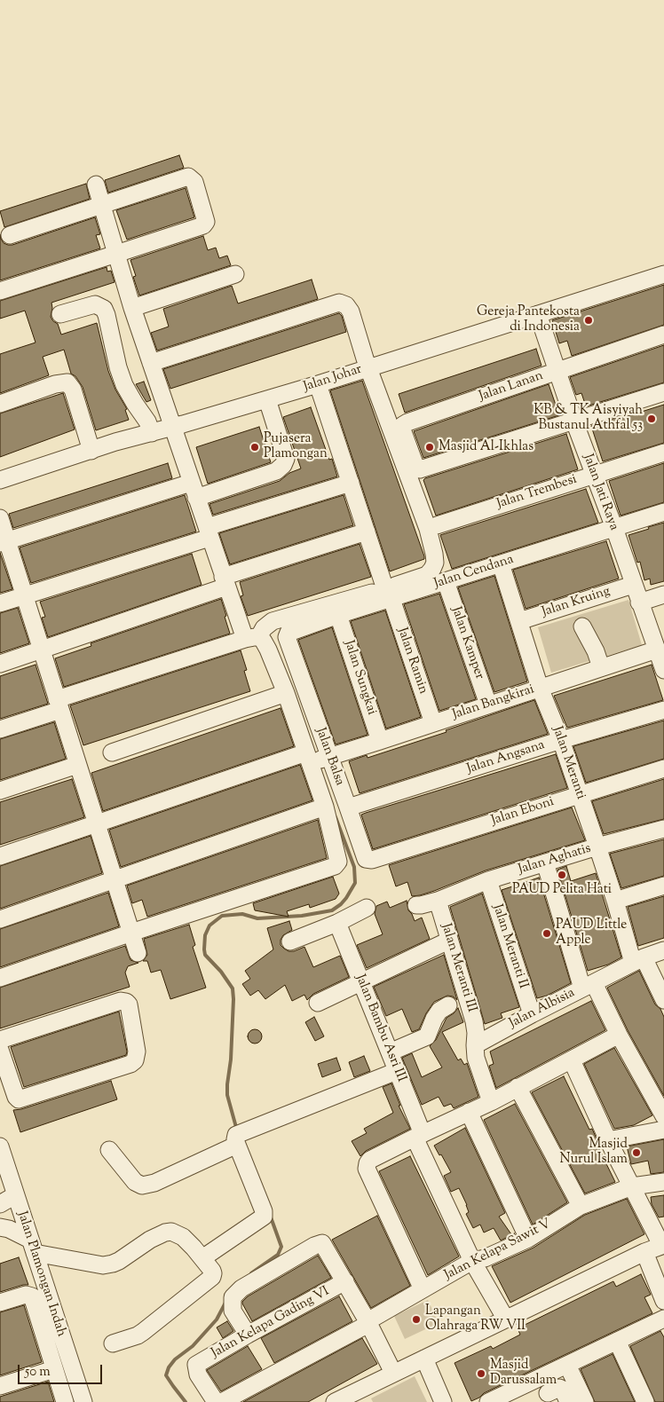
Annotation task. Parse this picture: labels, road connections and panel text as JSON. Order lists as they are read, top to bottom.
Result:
{
  "streets": {
    "street": [
      "Jalan Johar",
      "Jalan Lanan",
      "Jalan Trembesi",
      "Jalan Jati Raya",
      "Jalan Cendana",
      "Jalan Kruing",
      "Jalan Kamper",
      "Jalan Ramin",
      "Jalan Sungkai",
      "Jalan Bangkirai",
      "Jalan Balsa",
      "Jalan Angsana",
      "Jalan Meranti",
      "Jalan Eboni",
      "Jalan Aghatis",
      "Jalan Meranti II",
      "Jalan Meranti III",
      "Jalan Albisia",
      "Jalan Bambu Asri III",
      "Jalan Kelapa Sawit V",
      "Jalan Plamongan Indah",
      "Jalan Kelapa Gading VI"
    ]
  },
  "crossings": [
    ["Jalan Johar", "Jalan Jati Raya"],
    ["Jalan Johar", "Jalan Ramin"],
    ["Jalan Lanan", "Jalan Jati Raya"],
    ["Jalan Trembesi", "Jalan Jati Raya"],
    ["Jalan Jati Raya", "Jalan Cendana"],
    ["Jalan Jati Raya", "Jalan Kruing"],
    ["Jalan Jati Raya", "Jalan Bangkirai"],
    ["Jalan Cendana", "Jalan Kamper"],
    ["Jalan Cendana", "Jalan Ramin"],
    ["Jalan Cendana", "Jalan Sungkai"],
    ["Jalan Cendana", "Jalan Balsa"],
    ["Jalan Cendana", "Jalan Meranti"],
    ["Jalan Kruing", "Jalan Meranti"],
    ["Jalan Kamper", "Jalan Bangkirai"],
    ["Jalan Ramin", "Jalan Bangkirai"],
    ["Jalan Sungkai", "Jalan Bangkirai"],
    ["Jalan Bangkirai", "Jalan Balsa"],
    ["Jalan Bangkirai", "Jalan Meranti"],
    ["Jalan Balsa", "Jalan Angsana"],
    ["Jalan Balsa", "Jalan Eboni"],
    ["Jalan Angsana", "Jalan Meranti"],
    ["Jalan Meranti", "Jalan Eboni"],
    ["Jalan Meranti", "Jalan Aghatis"],
    ["Jalan Meranti", "Jalan Albisia"],
    ["Jalan Aghatis", "Jalan Meranti II"],
    ["Jalan Aghatis", "Jalan Meranti III"],
    ["Jalan Meranti II", "Jalan Albisia"],
    ["Jalan Meranti III", "Jalan Albisia"],
    ["Jalan Bambu Asri III", "Jalan Kelapa Sawit V"]
  ],
  "places": [
    "Gereja Pantekosta di Indonesia",
    "KB & TK Aisyiyah Bustanul Athfal 53",
    "Pujasera Plamongan",
    "Masjid Al-Ikhlas",
    "PAUD Pelita Hati",
    "PAUD Little Apple",
    "Masjid Nurul Islam",
    "Lapangan Olahraga RW VII",
    "Masjid Darussalam"
  ],
  "scale_bar": "50 m"
}
